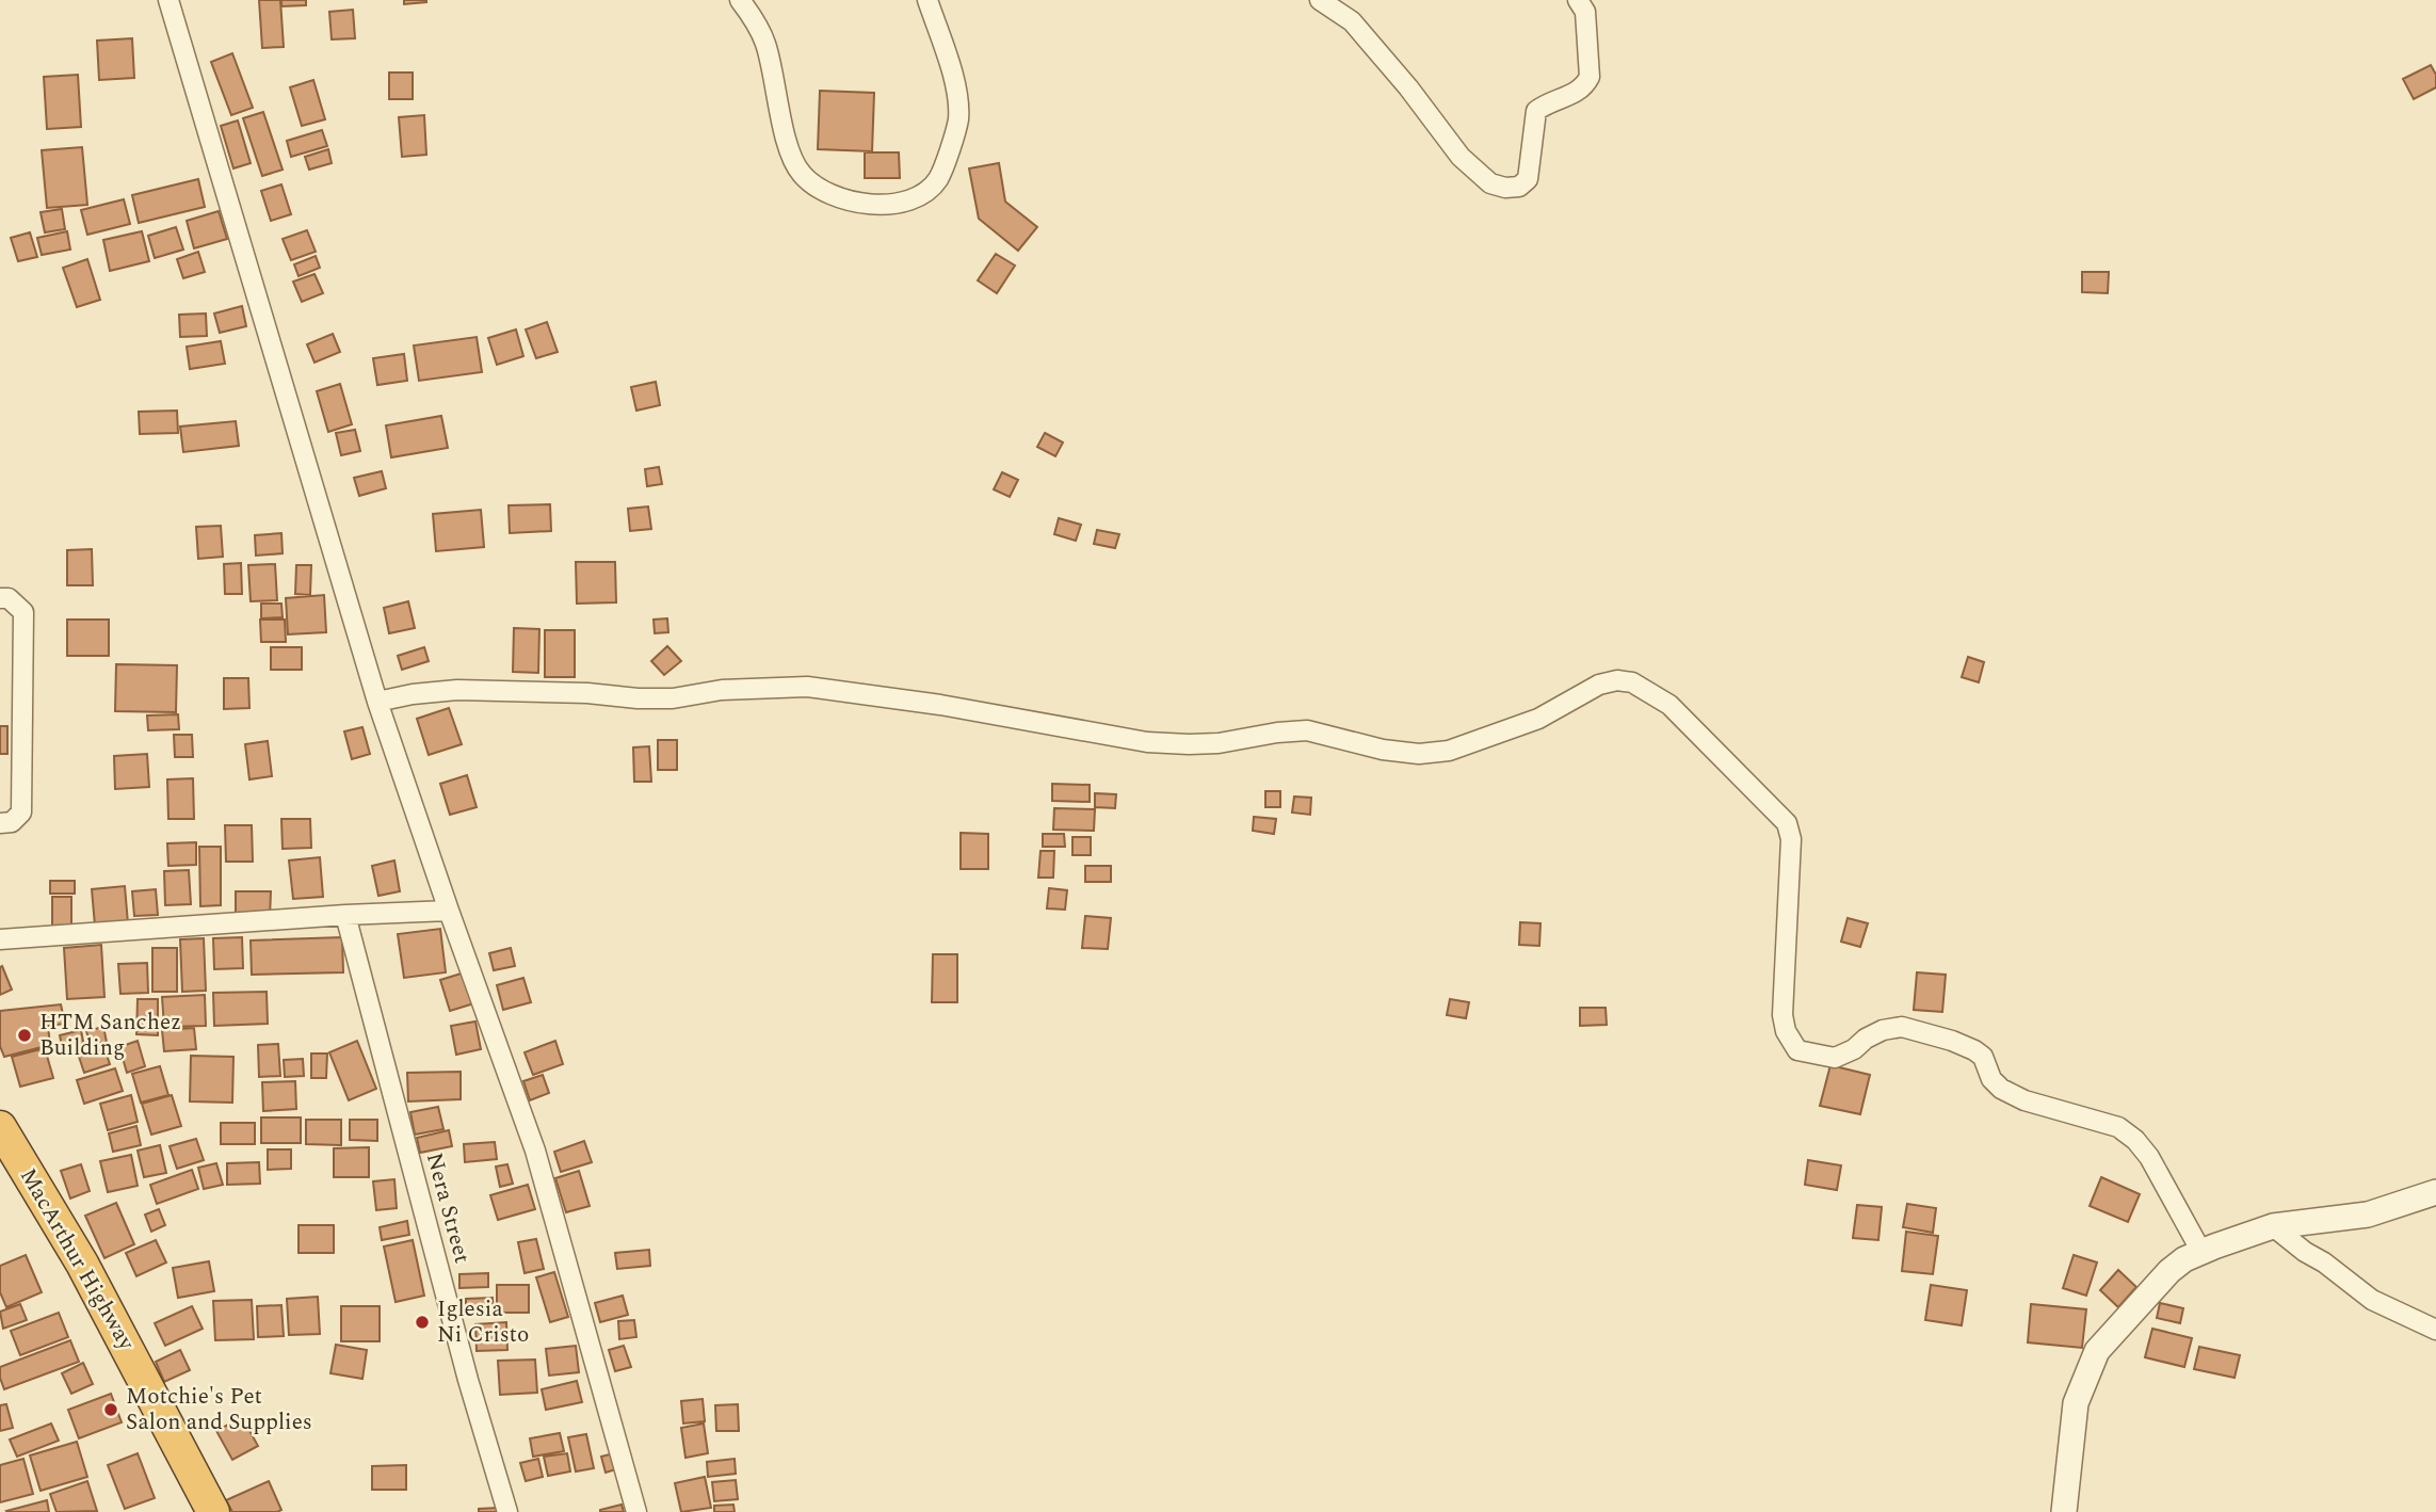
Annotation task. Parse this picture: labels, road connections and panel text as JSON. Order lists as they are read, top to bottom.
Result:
{
  "streets": {
    "highway": ["MacArthur Highway"],
    "street": ["Nera Street"]
  },
  "places": ["HTM Sanchez Building", "Iglesia Ni Cristo", "Motchie's Pet Salon and Supplies"]
}
